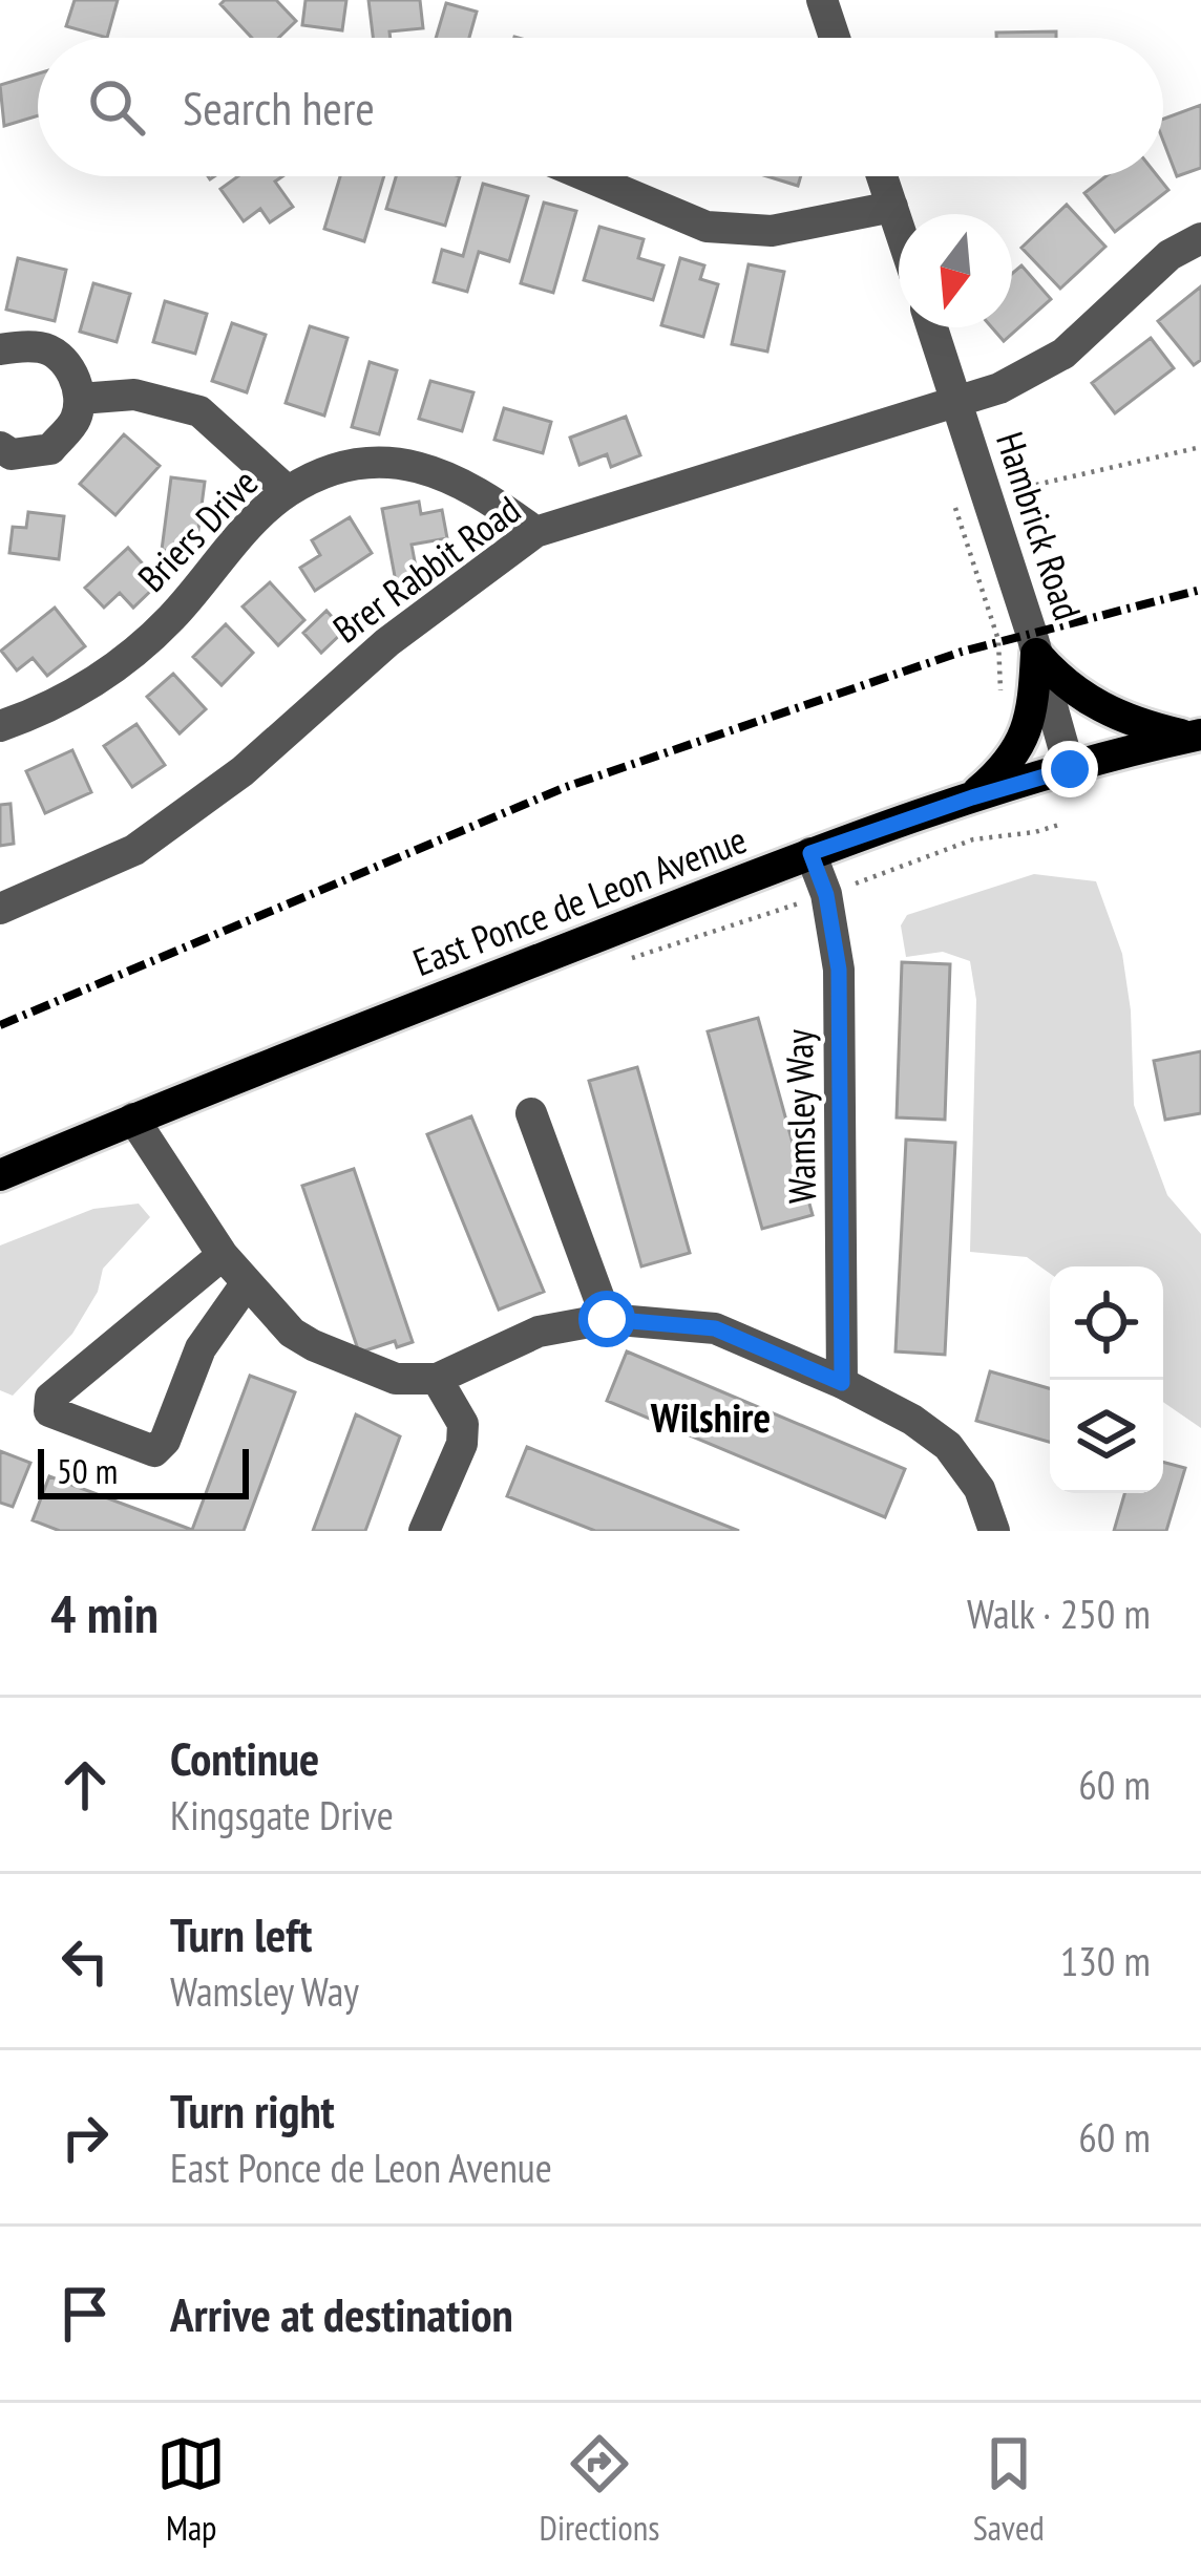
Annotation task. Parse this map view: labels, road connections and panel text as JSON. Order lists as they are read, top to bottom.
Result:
{
  "streets": {
    "main road": ["East Ponce de Leon Avenue"],
    "street": [
      "Hambrick Road",
      "Briers Drive",
      "Brer Rabbit Road",
      "Wamsley Way"
    ]
  },
  "crossings": [
    ["Hambrick Road", "Brer Rabbit Road"],
    ["Hambrick Road", "East Ponce de Leon Avenue"],
    ["Briers Drive", "Brer Rabbit Road"],
    ["East Ponce de Leon Avenue", "Wamsley Way"]
  ],
  "districts": ["Wilshire"],
  "scale_bar": "50 m",
  "north": "bottom",
  "page": {
    "search": "Search here",
    "scale": "50 m",
    "heading": ["4 min", "Walk · 250 m"],
    "list": [
      ["Continue", "Kingsgate Drive", "60 m"],
      ["Turn left", "Wamsley Way", "130 m"],
      ["Turn right", "East Ponce de Leon Avenue", "60 m"],
      "Arrive at destination"
    ],
    "nav": ["Map", "Directions", "Saved"]
  }
}
